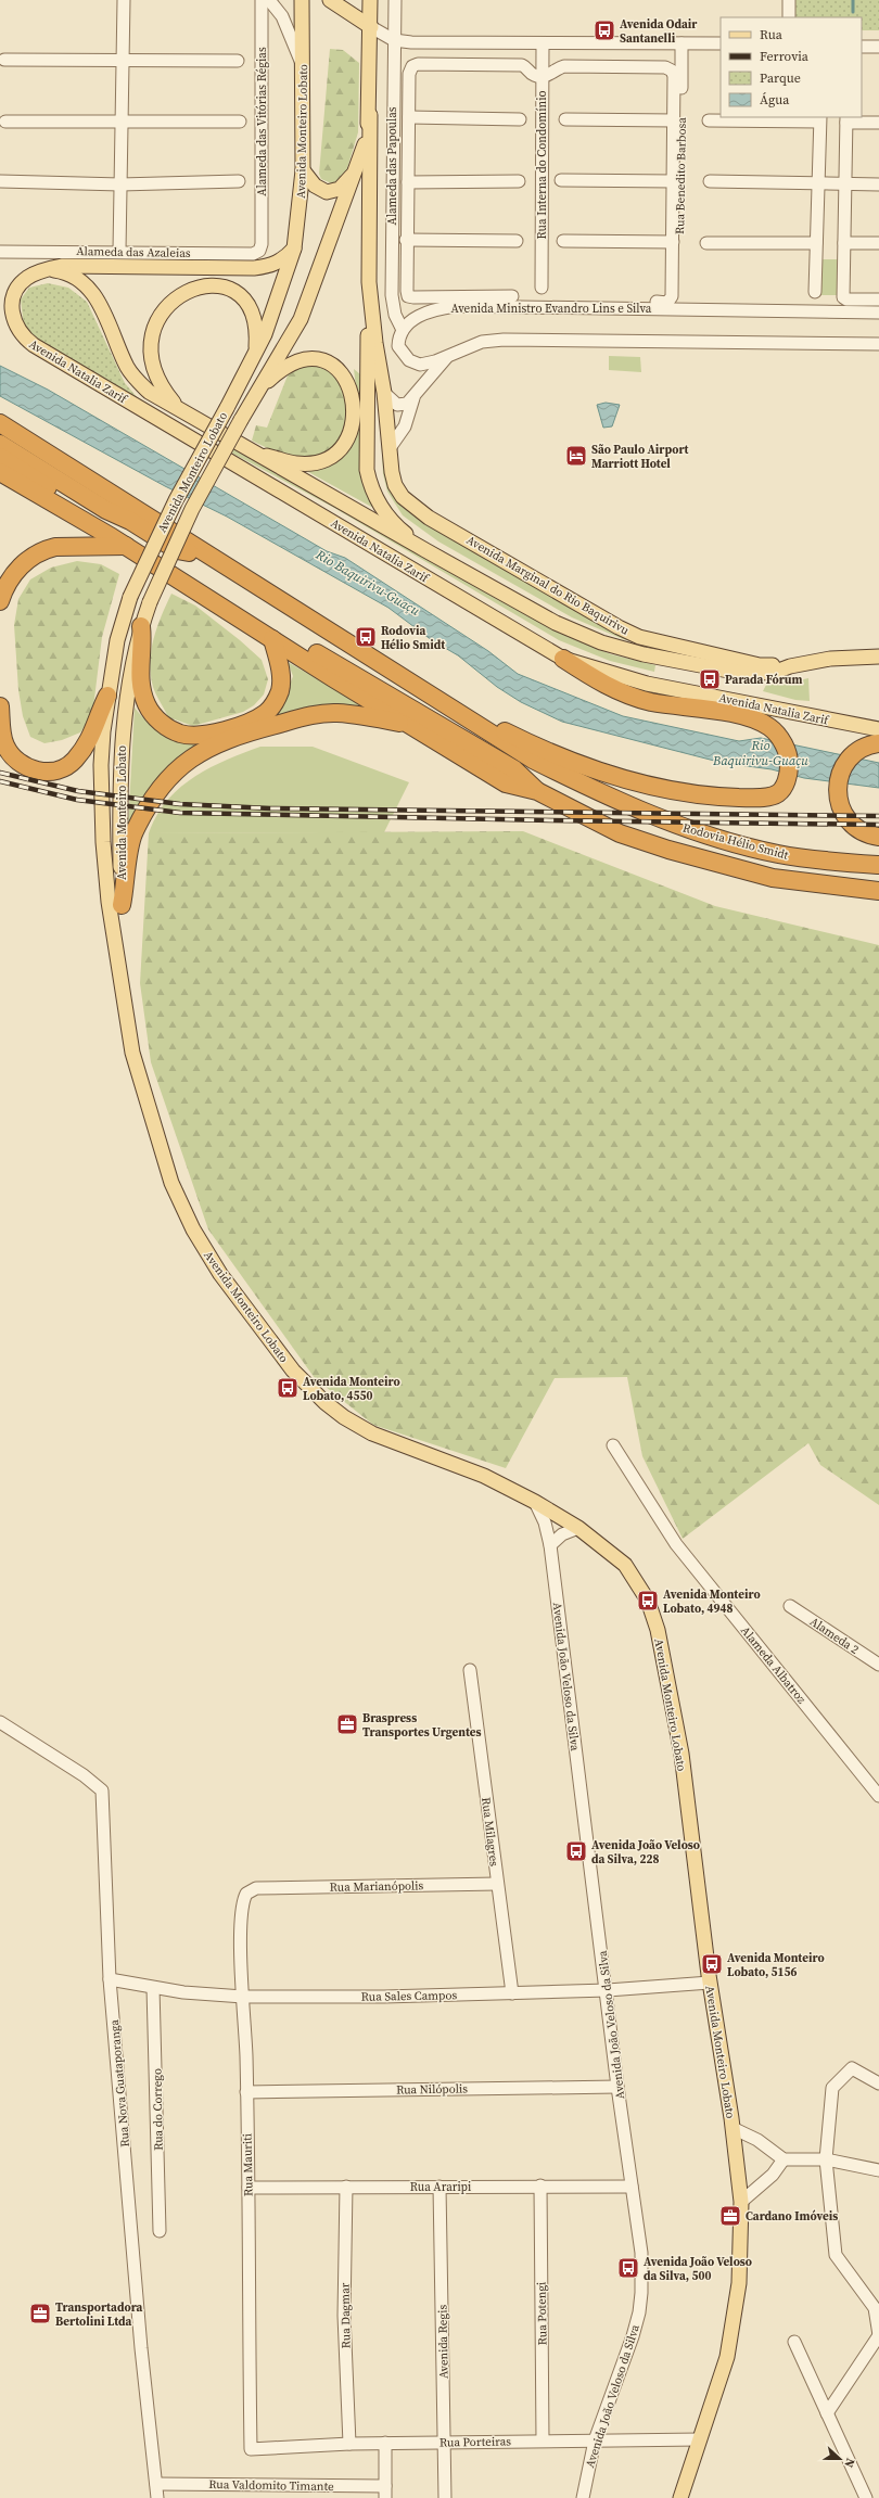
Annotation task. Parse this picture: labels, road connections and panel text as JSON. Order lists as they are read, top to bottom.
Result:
{
  "streets": {
    "highway": ["Rodovia Hélio Smidt"],
    "main road": ["Avenida Monteiro Lobato", "Avenida Natalia Zarif", "Avenida Marginal do Rio Baquirivu"],
    "street": [
      "Alameda das Vitórias Régias",
      "Rua Interna do Condomínio",
      "Alameda das Papoulas",
      "Rua Benedito Barbosa",
      "Alameda das Azaleias",
      "Avenida Ministro Evandro Lins e Silva",
      "Alameda 2",
      "Alameda Albatroz",
      "Avenida João Veloso da Silva",
      "Rua Milagres",
      "Rua Marianópolis",
      "Rua Sales Campos",
      "Rua Nova Guataporanga",
      "Rua Nilópolis",
      "Rua do Corrego",
      "Rua Mauriti",
      "Rua Araripi",
      "Rua Potengi",
      "Rua Dagmar",
      "Avenida Regis",
      "Rua Porteiras",
      "Rua Valdomito Timante"
    ]
  },
  "crossings": [
    ["Alameda das Vitórias Régias", "Alameda das Azaleias"],
    ["Avenida Monteiro Lobato", "Rua Sales Campos"],
    ["Avenida Monteiro Lobato", "Rua Porteiras"],
    ["Alameda das Papoulas", "Avenida Ministro Evandro Lins e Silva"],
    ["Rua Benedito Barbosa", "Avenida Ministro Evandro Lins e Silva"],
    ["Avenida Natalia Zarif", "Avenida Marginal do Rio Baquirivu"],
    ["Avenida João Veloso da Silva", "Rua Sales Campos"],
    ["Avenida João Veloso da Silva", "Rua Nilópolis"],
    ["Avenida João Veloso da Silva", "Rua Araripi"],
    ["Avenida João Veloso da Silva", "Rua Porteiras"],
    ["Rua Milagres", "Rua Marianópolis"],
    ["Rua Milagres", "Rua Sales Campos"],
    ["Rua Marianópolis", "Rua Mauriti"],
    ["Rua Sales Campos", "Rua Nova Guataporanga"],
    ["Rua Sales Campos", "Rua do Corrego"],
    ["Rua Sales Campos", "Rua Mauriti"],
    ["Rua Nova Guataporanga", "Rua Valdomito Timante"],
    ["Rua Nilópolis", "Rua Mauriti"],
    ["Rua Mauriti", "Rua Araripi"],
    ["Rua Mauriti", "Rua Porteiras"],
    ["Rua Araripi", "Rua Potengi"],
    ["Rua Araripi", "Rua Dagmar"],
    ["Rua Araripi", "Avenida Regis"],
    ["Rua Potengi", "Rua Porteiras"],
    ["Rua Dagmar", "Rua Porteiras"],
    ["Avenida Regis", "Rua Porteiras"]
  ],
  "water": ["Rio Baquirivu-Guaçu"],
  "places": {
    "bus stop": [
      "Avenida Odair Santanelli",
      "Rodovia Hélio Smidt",
      "Parada Fórum",
      "Avenida Monteiro Lobato, 4550",
      "Avenida Monteiro Lobato, 4948",
      "Avenida João Veloso da Silva, 228",
      "Avenida Monteiro Lobato, 5156",
      "Avenida João Veloso da Silva, 500"
    ],
    "hotel": ["São Paulo Airport Marriott Hotel"],
    "office": ["Braspress Transportes Urgentes", "Cardano Imóveis", "Transportadora Bertolini Ltda"]
  },
  "legend": [
    "Rua",
    "Ferrovia",
    "Parque",
    "Água"
  ],
  "north": "right"
}
